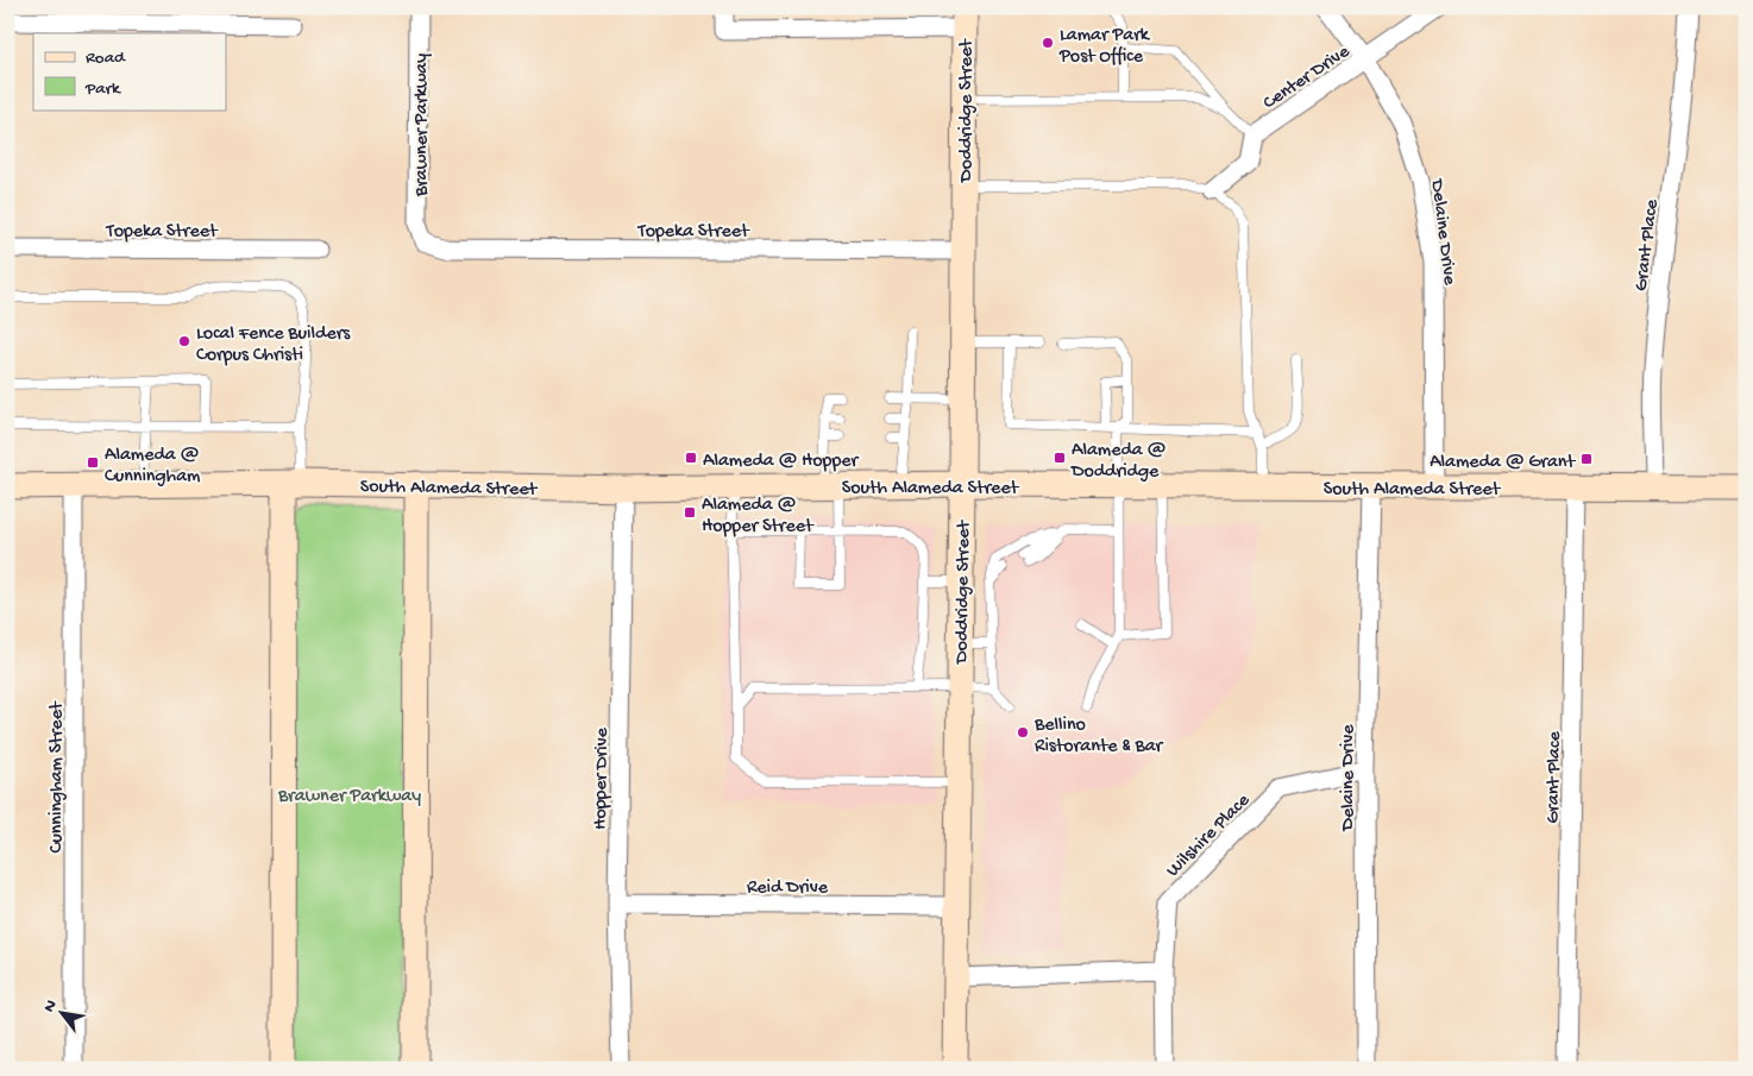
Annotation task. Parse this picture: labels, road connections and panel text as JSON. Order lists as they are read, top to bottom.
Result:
{
  "streets": {
    "main road": ["Doddridge Street", "South Alameda Street"],
    "street": [
      "Center Drive",
      "Brawner Parkway",
      "Topeka Street",
      "Delaine Drive",
      "Grant Place",
      "Cunningham Street",
      "Hopper Drive",
      "Wilshire Place",
      "Reid Drive"
    ]
  },
  "crossings": [
    ["Center Drive", "Delaine Drive"],
    ["Doddridge Street", "Topeka Street"],
    ["Doddridge Street", "South Alameda Street"],
    ["Doddridge Street", "Reid Drive"],
    ["Brawner Parkway", "Topeka Street"],
    ["Delaine Drive", "South Alameda Street"],
    ["Delaine Drive", "Wilshire Place"],
    ["Grant Place", "South Alameda Street"],
    ["South Alameda Street", "Cunningham Street"],
    ["South Alameda Street", "Hopper Drive"],
    ["Hopper Drive", "Reid Drive"]
  ],
  "parks": ["Brawner Parkway"],
  "places": {
    "other": ["Lamar Park Post Office", "Local Fence Builders Corpus Christi", "Bellino Ristorante & Bar"],
    "transit": [
      "Alameda @ Hopper",
      "Alameda @ Doddridge",
      "Alameda @ Grant",
      "Alameda @ Cunningham",
      "Alameda @ Hopper Street"
    ]
  },
  "legend": ["Road", "Park"],
  "north": "top left"
}
